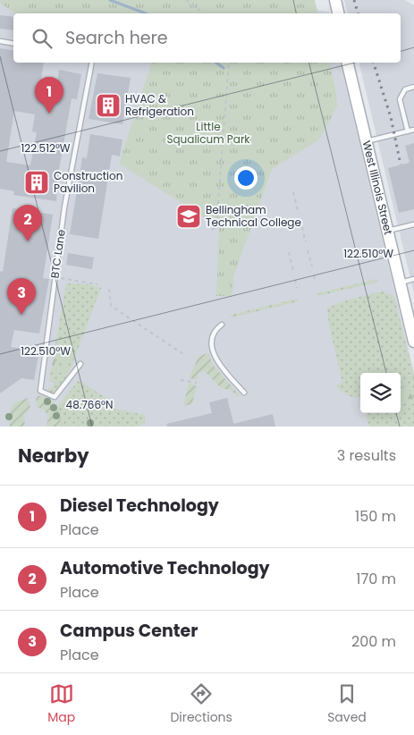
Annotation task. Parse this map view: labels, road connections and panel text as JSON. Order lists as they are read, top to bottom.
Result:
{
  "streets": {
    "street": ["West Illinois Street"],
    "lane": ["BTC Lane"]
  },
  "parks": ["Little Squalicum Park"],
  "places": {
    "building": ["HVAC & Refrigeration", "Construction Pavilion"],
    "school or university": ["Bellingham Technical College"]
  },
  "page": {
    "search": "Search here",
    "pins": ["1", "2", "3"],
    "heading": ["Nearby", "3 results"],
    "list": [
      {
        "mark": "1",
        "name": "Diesel Technology",
        "note": "Place",
        "value": "150 m"
      },
      {
        "mark": "2",
        "name": "Automotive Technology",
        "note": "Place",
        "value": "170 m"
      },
      {
        "mark": "3",
        "name": "Campus Center",
        "note": "Place",
        "value": "200 m"
      }
    ],
    "nav": ["Map", "Directions", "Saved"]
  },
  "coordinates": ["122.512°W", "122.510°W", "48.766°N"]
}
